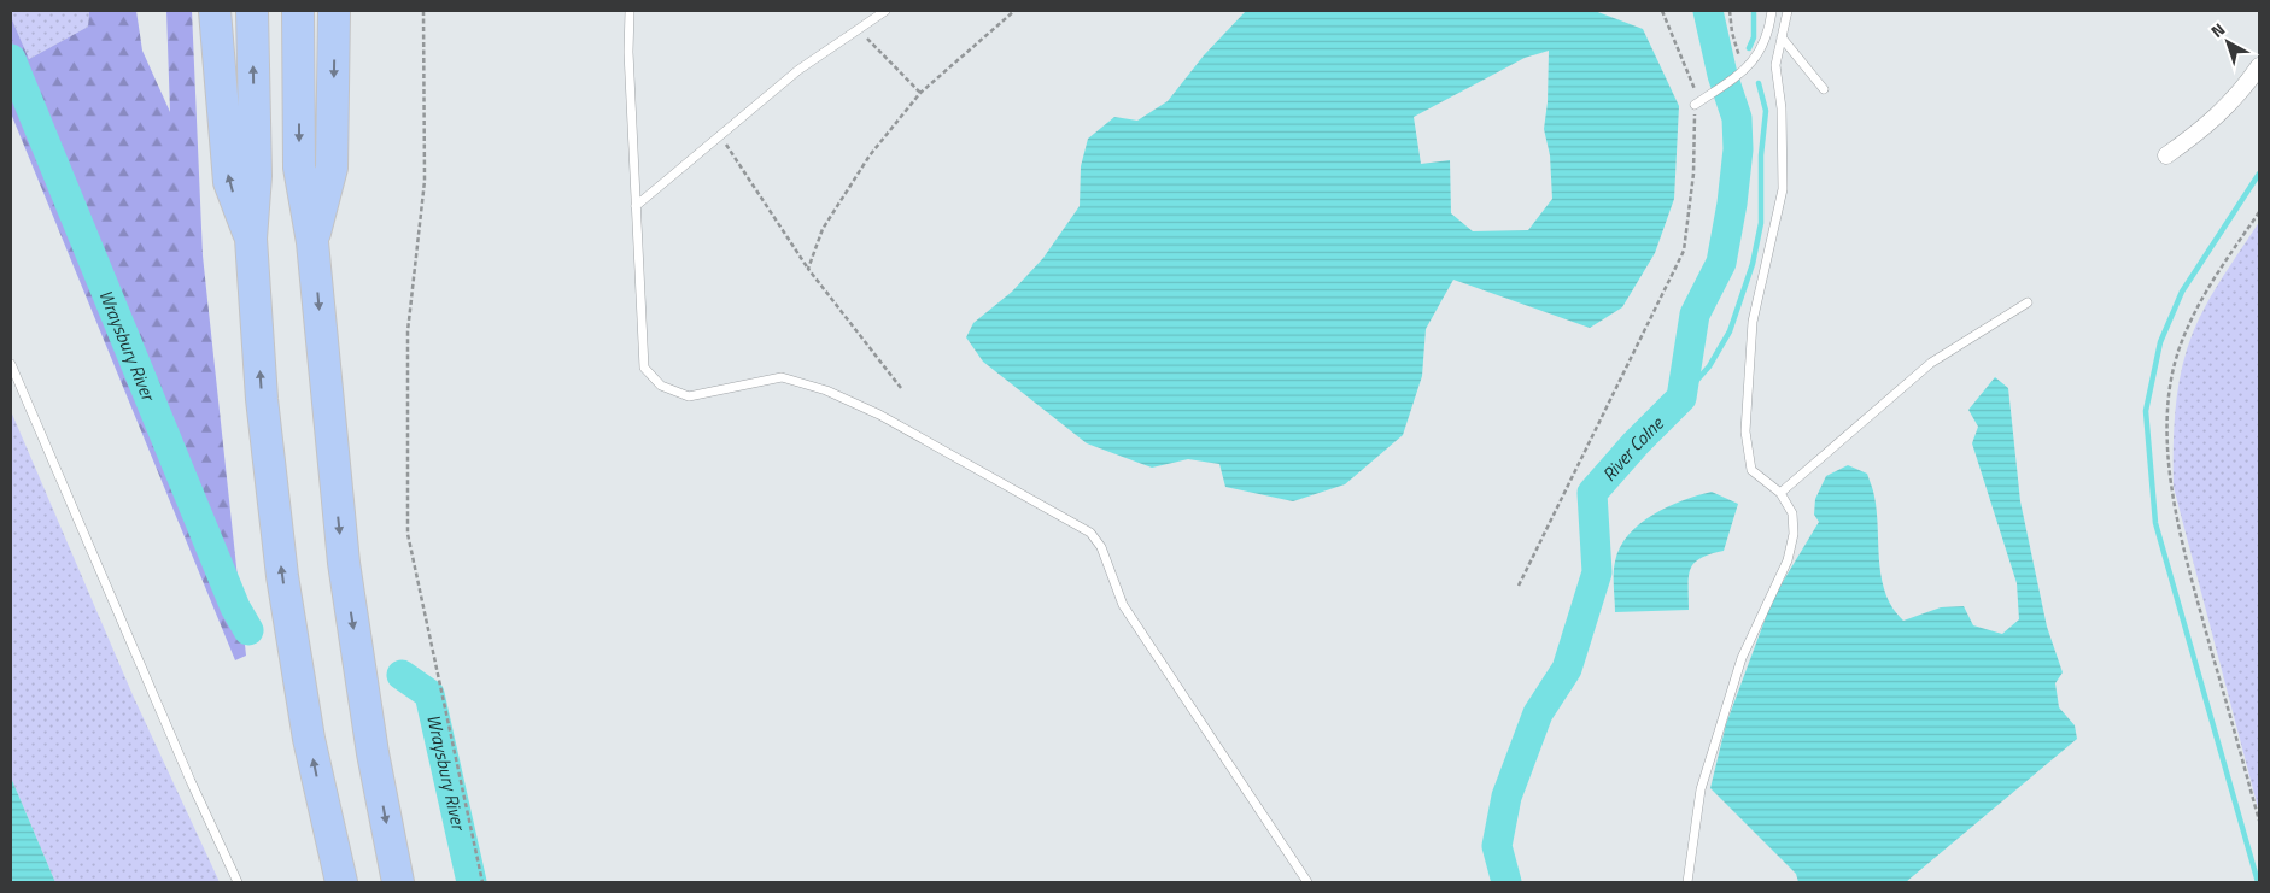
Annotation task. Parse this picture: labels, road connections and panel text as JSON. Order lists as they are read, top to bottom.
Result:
{
  "water": ["Wraysbury River", "River Colne"],
  "north": "top left"
}
